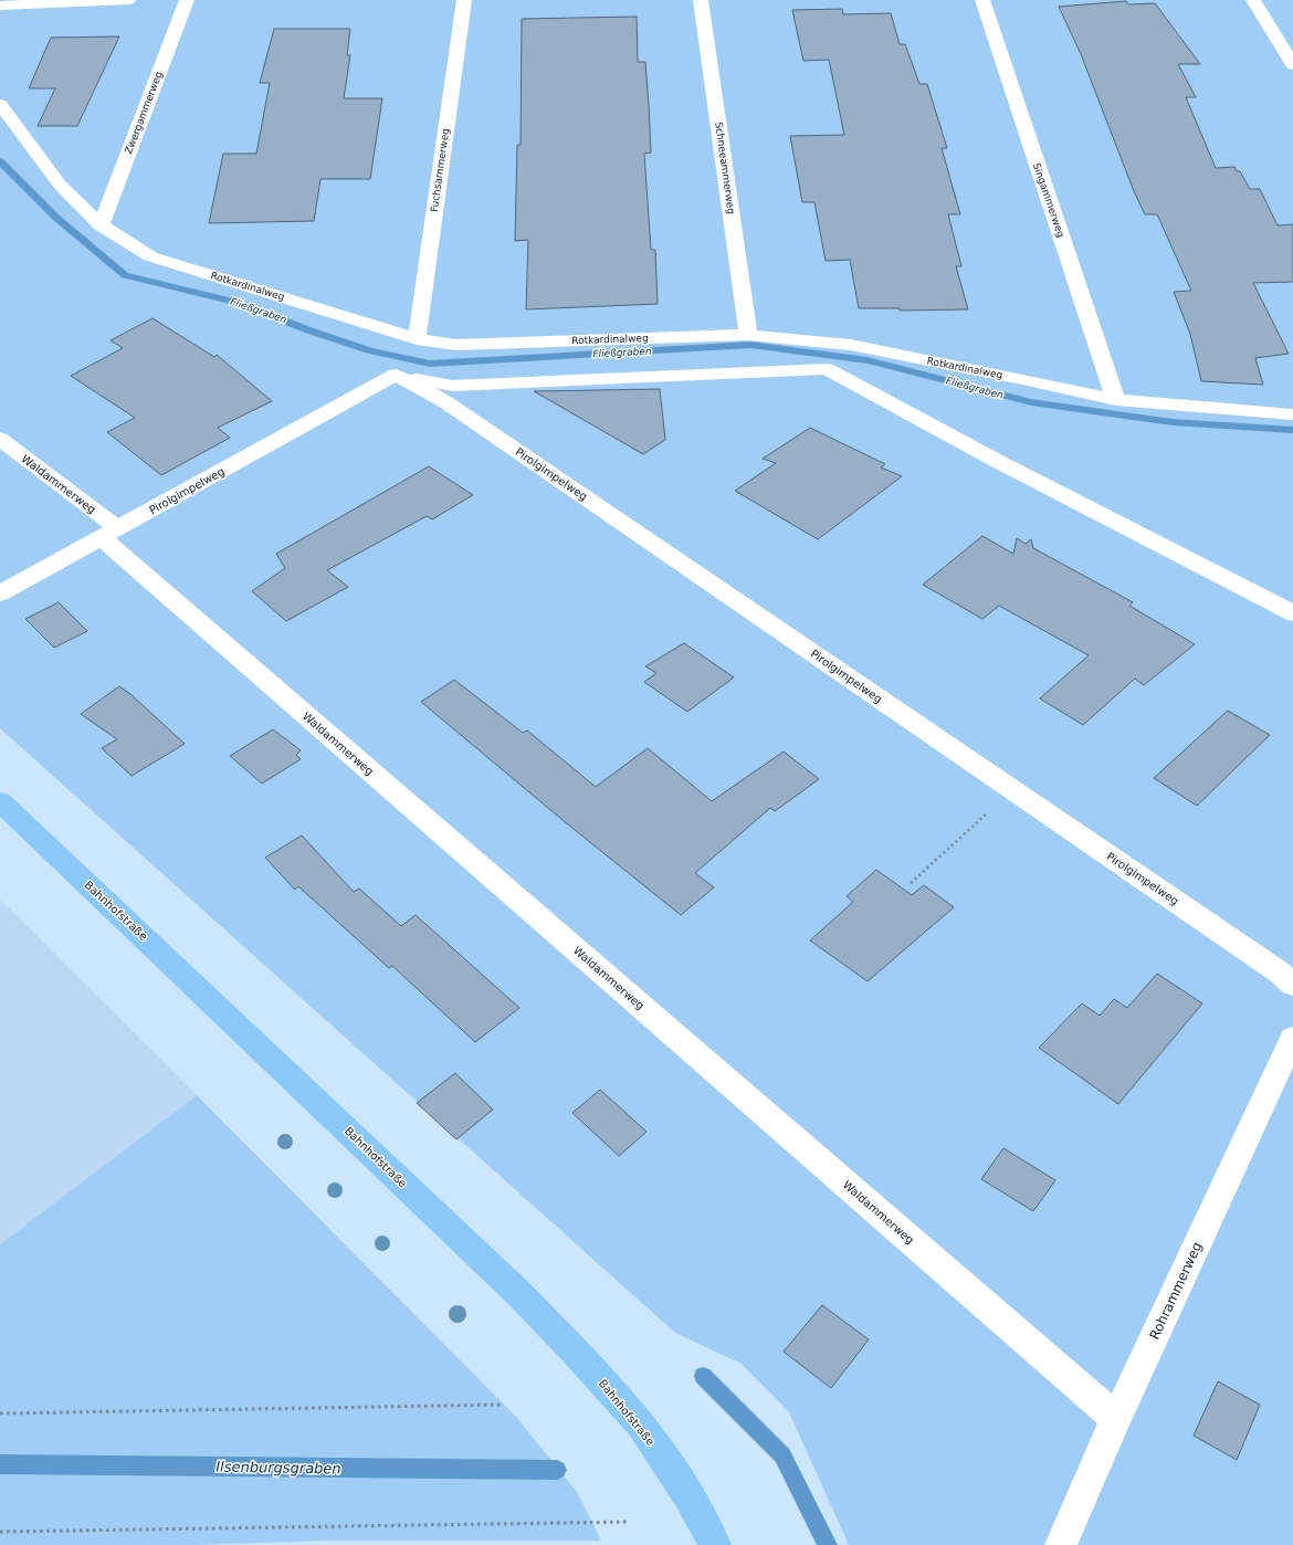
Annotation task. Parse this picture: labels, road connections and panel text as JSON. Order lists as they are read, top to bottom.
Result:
{
  "streets": {
    "main road": ["Bahnhofstraße"],
    "lane": [
      "Zwergammerweg",
      "Schneeammerweg",
      "Fuchsammerweg",
      "Singammerweg",
      "Rotkardinalweg",
      "Pirolgimpelweg",
      "Waldammerweg",
      "Rohrammerweg"
    ]
  },
  "crossings": [
    ["Zwergammerweg", "Rotkardinalweg"],
    ["Schneeammerweg", "Rotkardinalweg"],
    ["Fuchsammerweg", "Rotkardinalweg"],
    ["Singammerweg", "Rotkardinalweg"],
    ["Pirolgimpelweg", "Waldammerweg"],
    ["Waldammerweg", "Rohrammerweg"]
  ],
  "water": ["Fließgraben", "Ilsenburgsgraben"]
}
